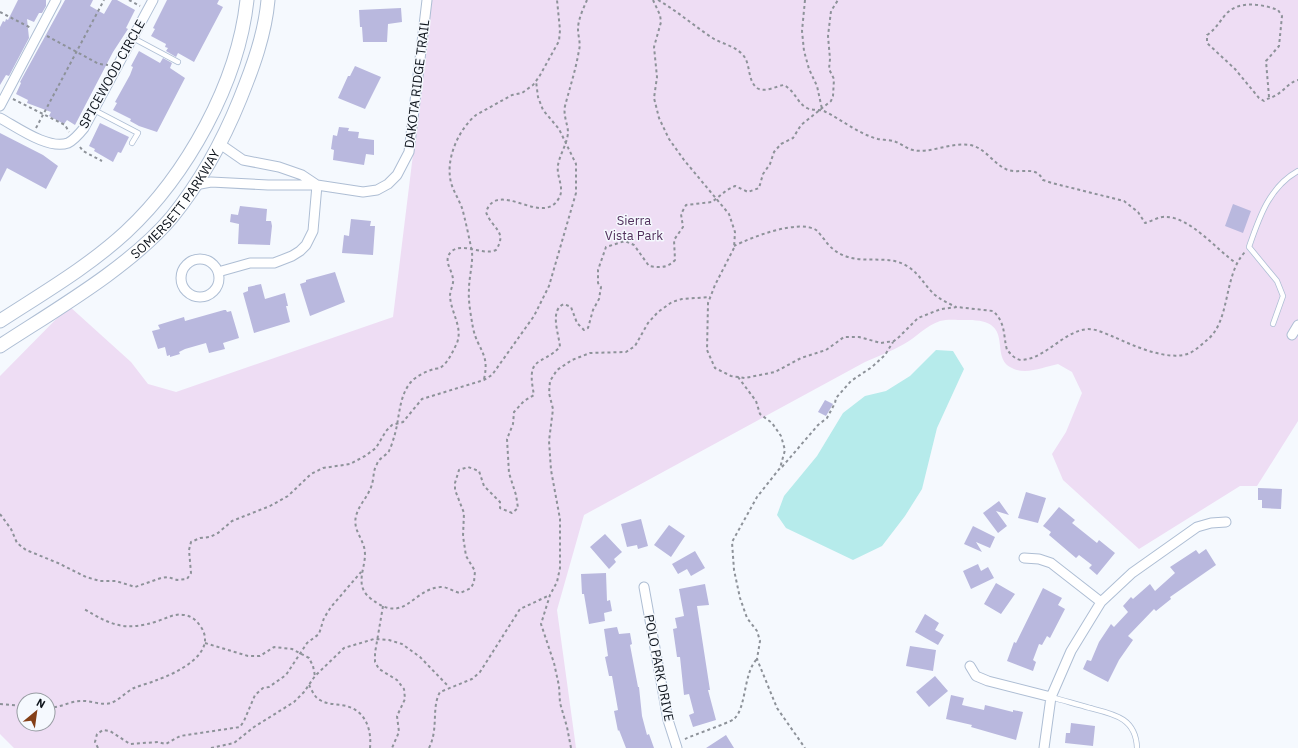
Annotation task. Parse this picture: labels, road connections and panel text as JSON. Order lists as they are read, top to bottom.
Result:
{
  "streets": {
    "main road": ["SOMERSETT PARKWAY"],
    "street": ["SPICEWOOD CIRCLE", "DAKOTA RIDGE TRAIL", "POLO PARK DRIVE"]
  },
  "crossings": [
    ["DAKOTA RIDGE TRAIL", "SOMERSETT PARKWAY"]
  ],
  "parks": ["Sierra Vista Park"],
  "north": "top right"
}
